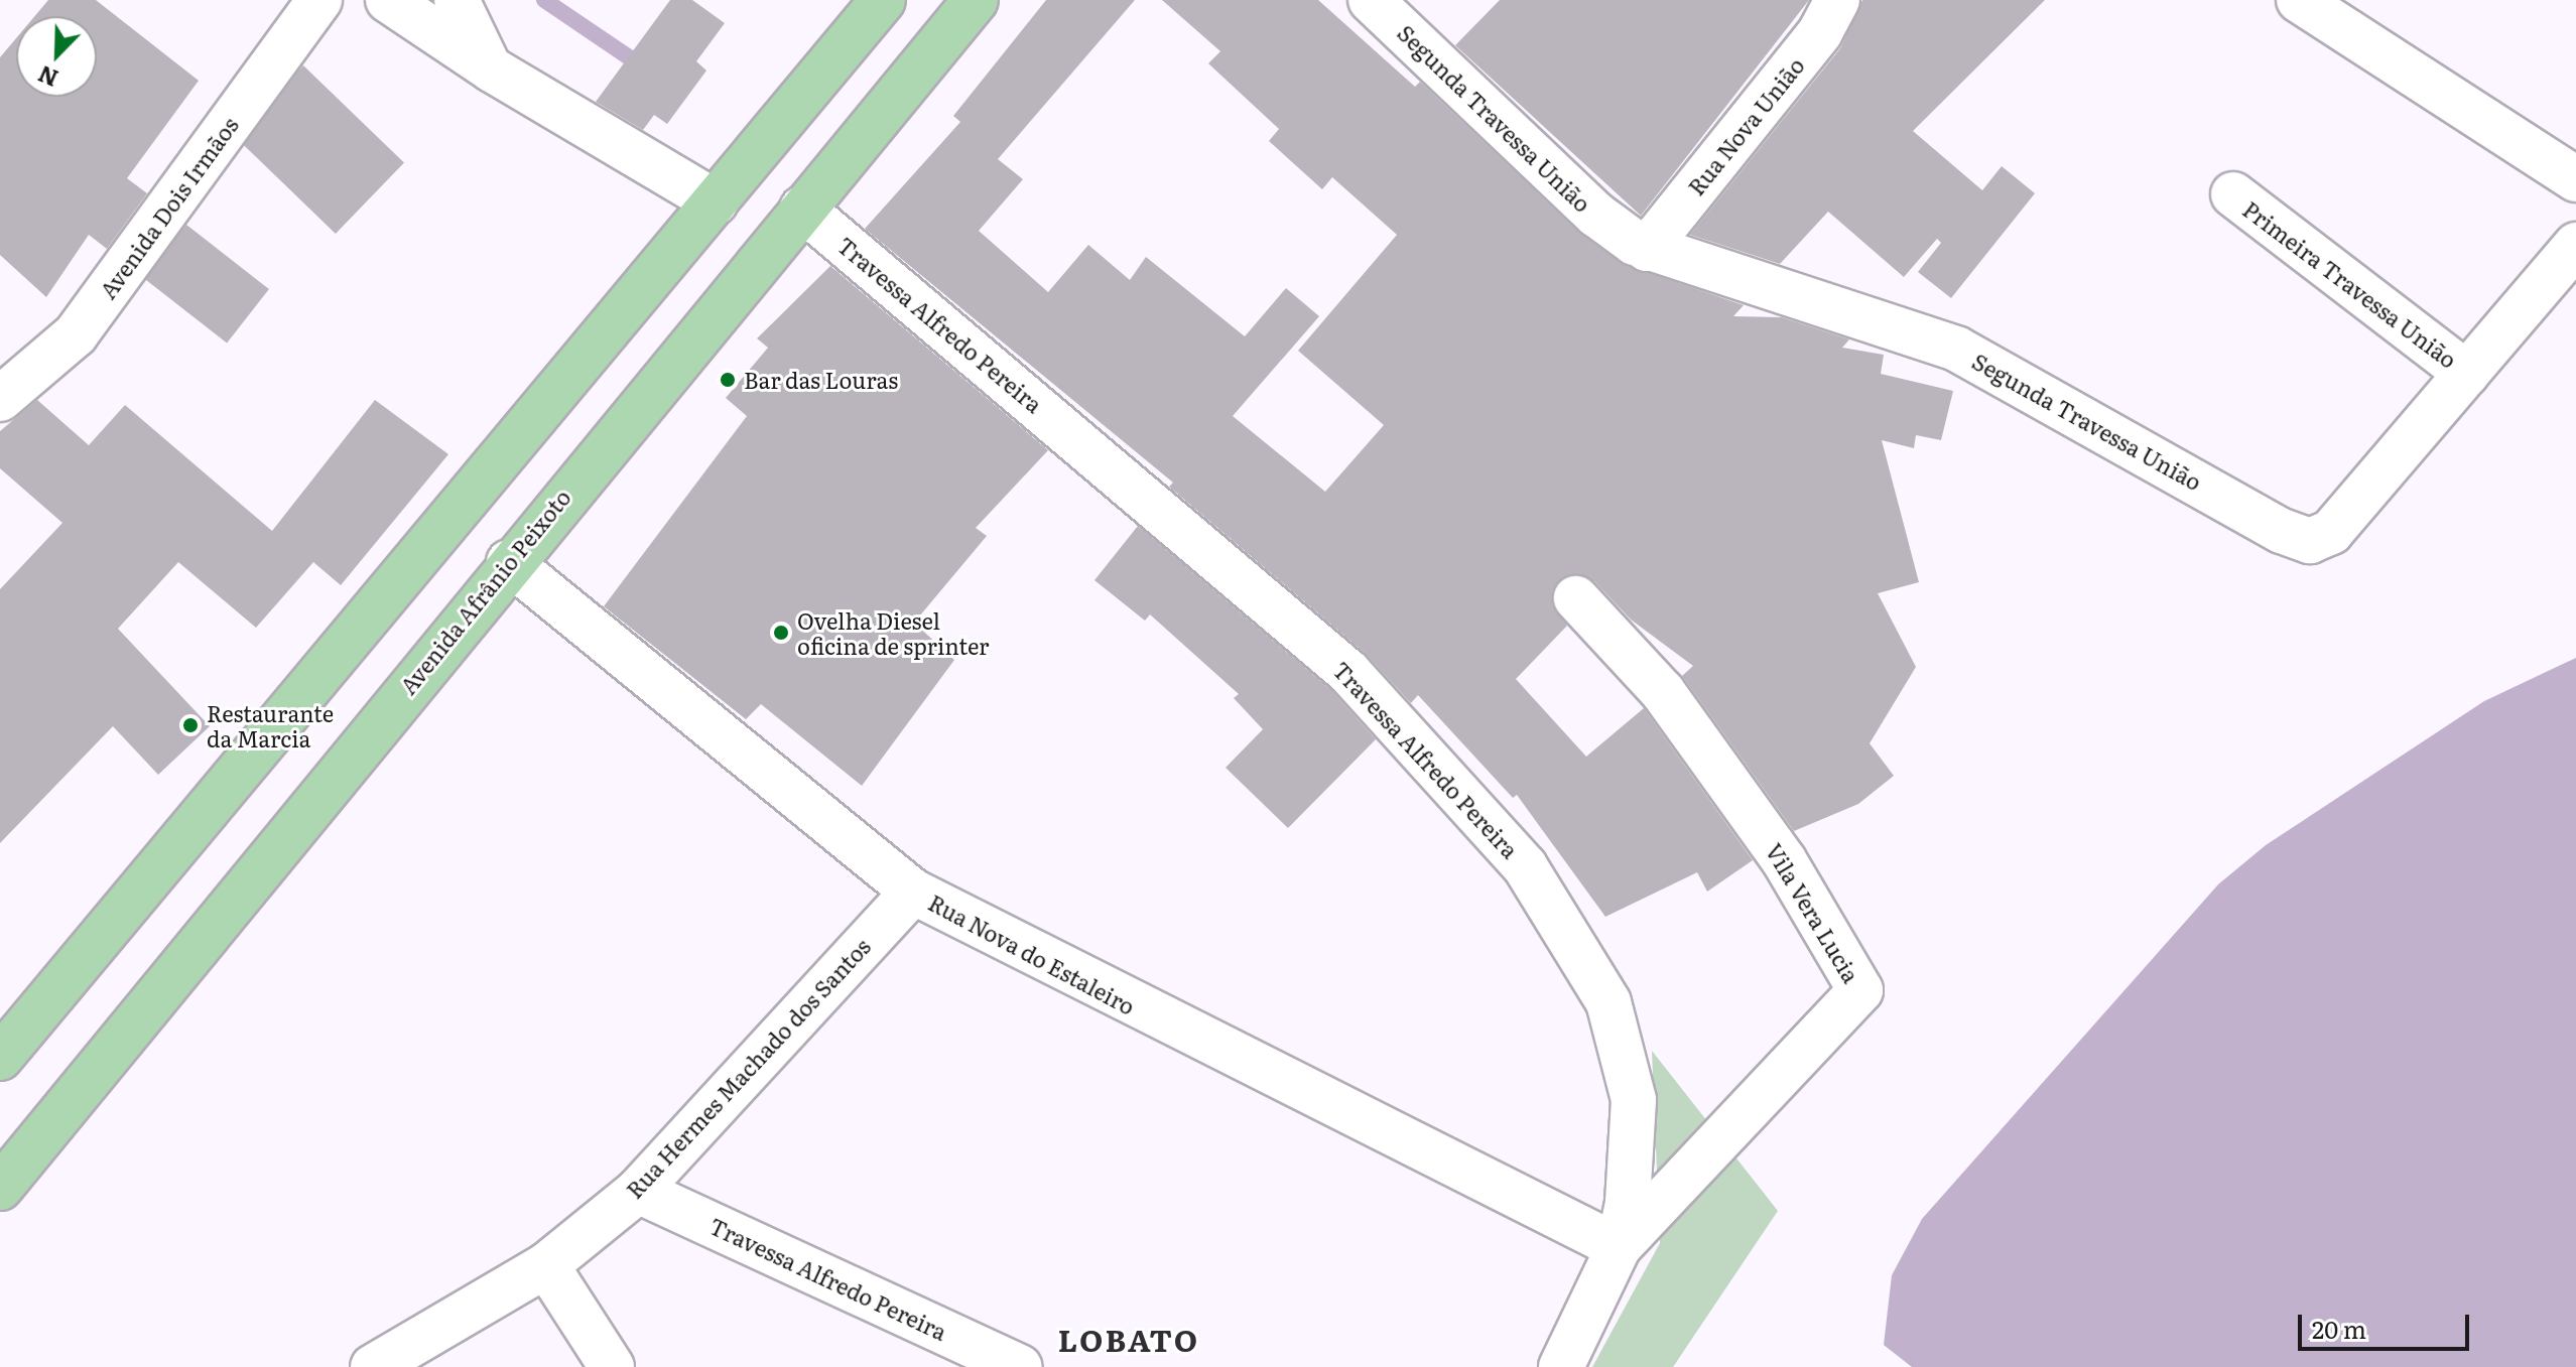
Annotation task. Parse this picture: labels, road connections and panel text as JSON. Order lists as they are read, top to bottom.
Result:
{
  "streets": {
    "main road": ["Avenida Afrânio Peixoto"],
    "street": [
      "Segunda Travessa União",
      "Rua Nova União",
      "Avenida Dois Irmãos",
      "Primeira Travessa União",
      "Travessa Alfredo Pereira",
      "Vila Vera Lucia",
      "Rua Nova do Estaleiro",
      "Rua Hermes Machado dos Santos"
    ]
  },
  "crossings": [
    ["Segunda Travessa União", "Rua Nova União"],
    ["Segunda Travessa União", "Primeira Travessa União"],
    ["Travessa Alfredo Pereira", "Avenida Afrânio Peixoto"],
    ["Travessa Alfredo Pereira", "Vila Vera Lucia"],
    ["Travessa Alfredo Pereira", "Rua Nova do Estaleiro"],
    ["Travessa Alfredo Pereira", "Rua Hermes Machado dos Santos"],
    ["Avenida Afrânio Peixoto", "Rua Nova do Estaleiro"],
    ["Vila Vera Lucia", "Rua Nova do Estaleiro"],
    ["Rua Nova do Estaleiro", "Rua Hermes Machado dos Santos"]
  ],
  "districts": ["LOBATO"],
  "places": ["Bar das Louras", "Ovelha Diesel oficina de sprinter", "Restaurante da Marcia"],
  "scale_bar": "20 m",
  "north": "bottom left"
}
